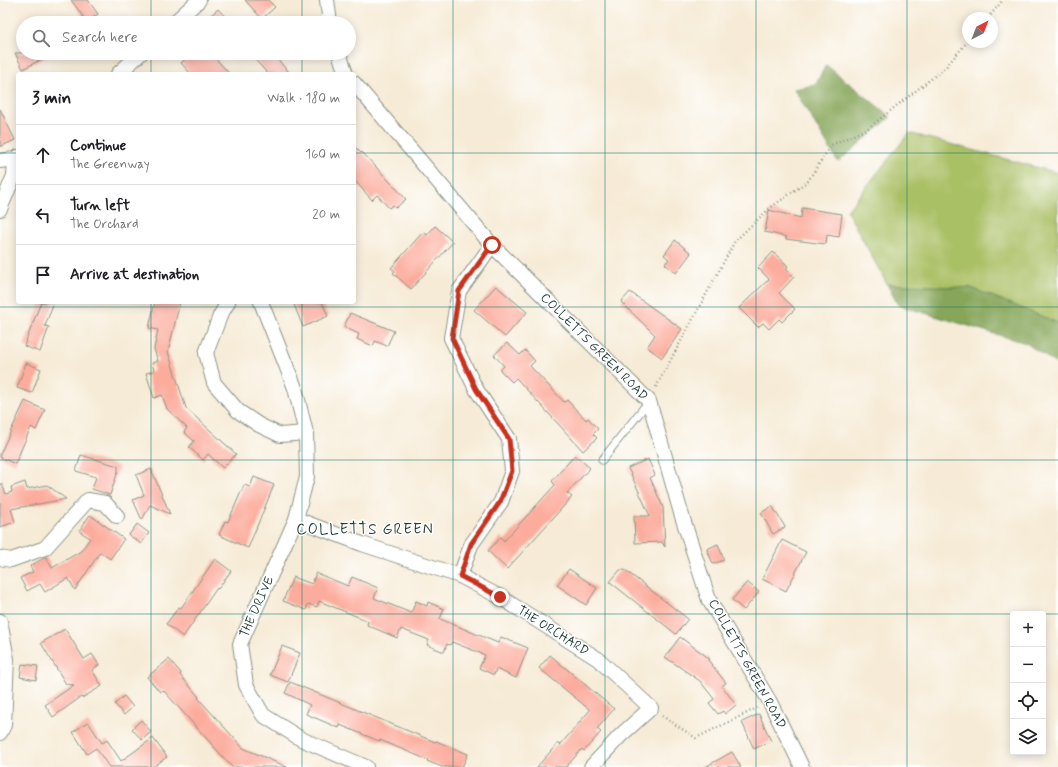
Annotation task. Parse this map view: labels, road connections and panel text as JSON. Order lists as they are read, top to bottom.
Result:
{
  "streets": {
    "street": ["COLLETTS GREEN ROAD", "THE DRIVE", "THE ORCHARD"]
  },
  "crossings": [
    ["THE DRIVE", "THE ORCHARD"]
  ],
  "districts": ["COLLETTS GREEN"],
  "north": "top right",
  "page": {
    "search": "Search here",
    "heading": ["3 min", "Walk · 180 m"],
    "list": [
      ["Continue", "The Greenway", "160 m"],
      ["Turn left", "The Orchard", "20 m"],
      "Arrive at destination"
    ],
    "map_buttons": ["+", "−"]
  }
}
